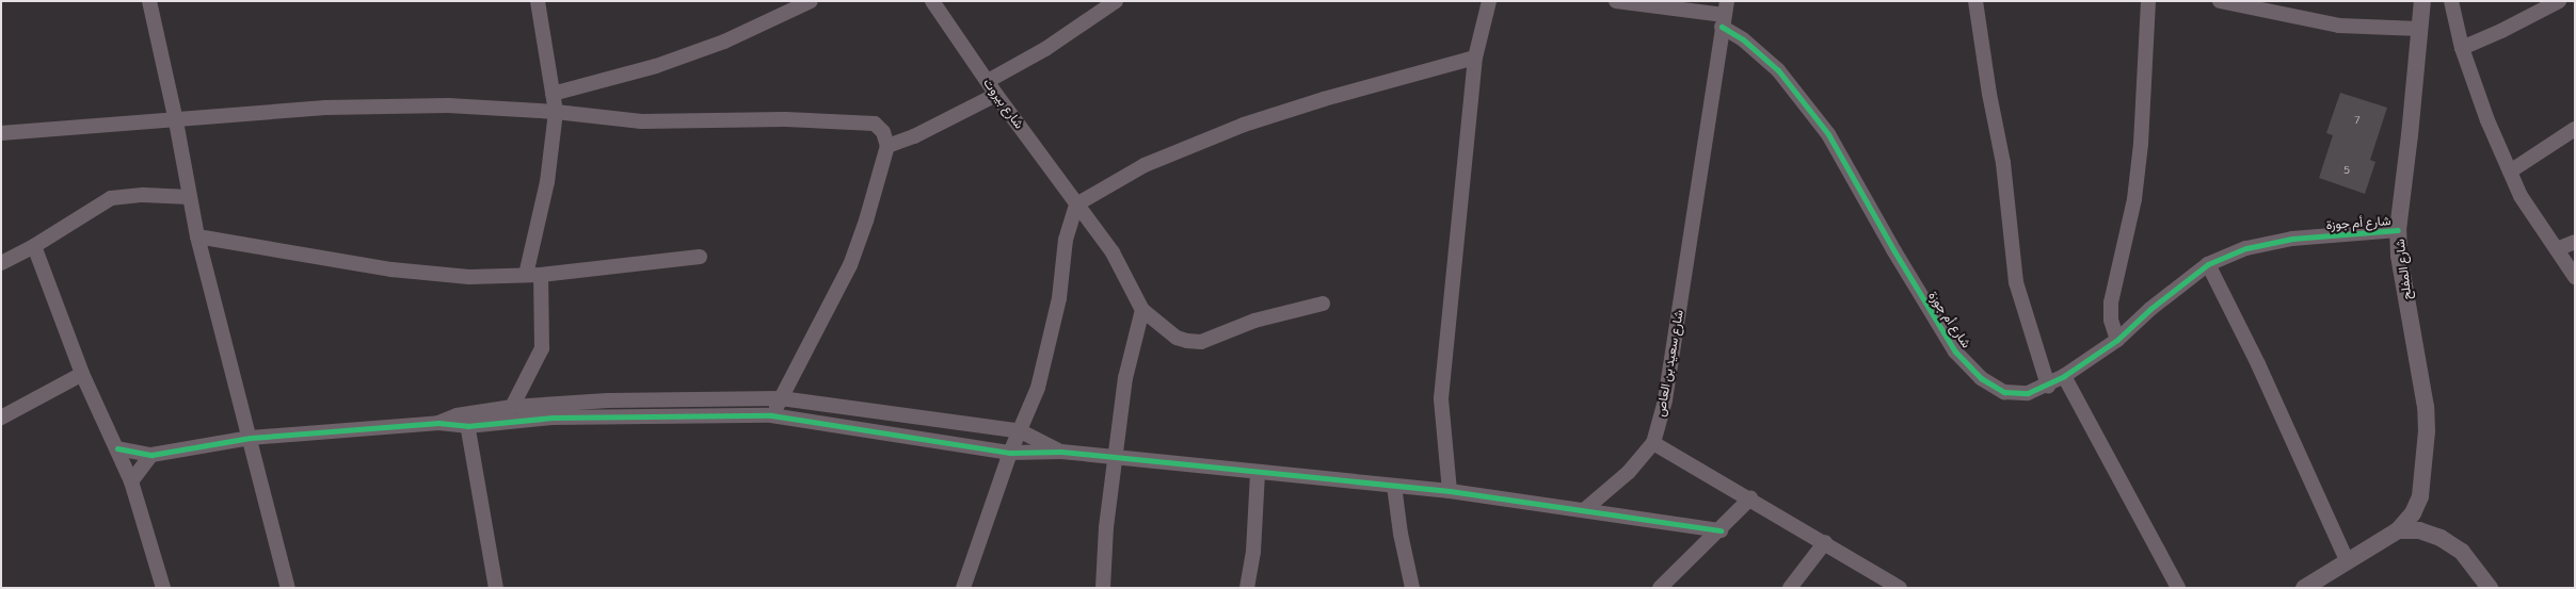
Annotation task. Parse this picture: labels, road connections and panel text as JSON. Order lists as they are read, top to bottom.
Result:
{
  "streets": {
    "street": [
      "شارع بيروت",
      "شارع أم جوزة",
      "شارع المفلح",
      "شارع سعيد بن العاص"
    ]
  },
  "crossings": [
    ["شارع أم جوزة", "شارع المفلح"],
    ["شارع أم جوزة", "شارع سعيد بن العاص"]
  ],
  "house_numbers": ["7", "5"]
}
